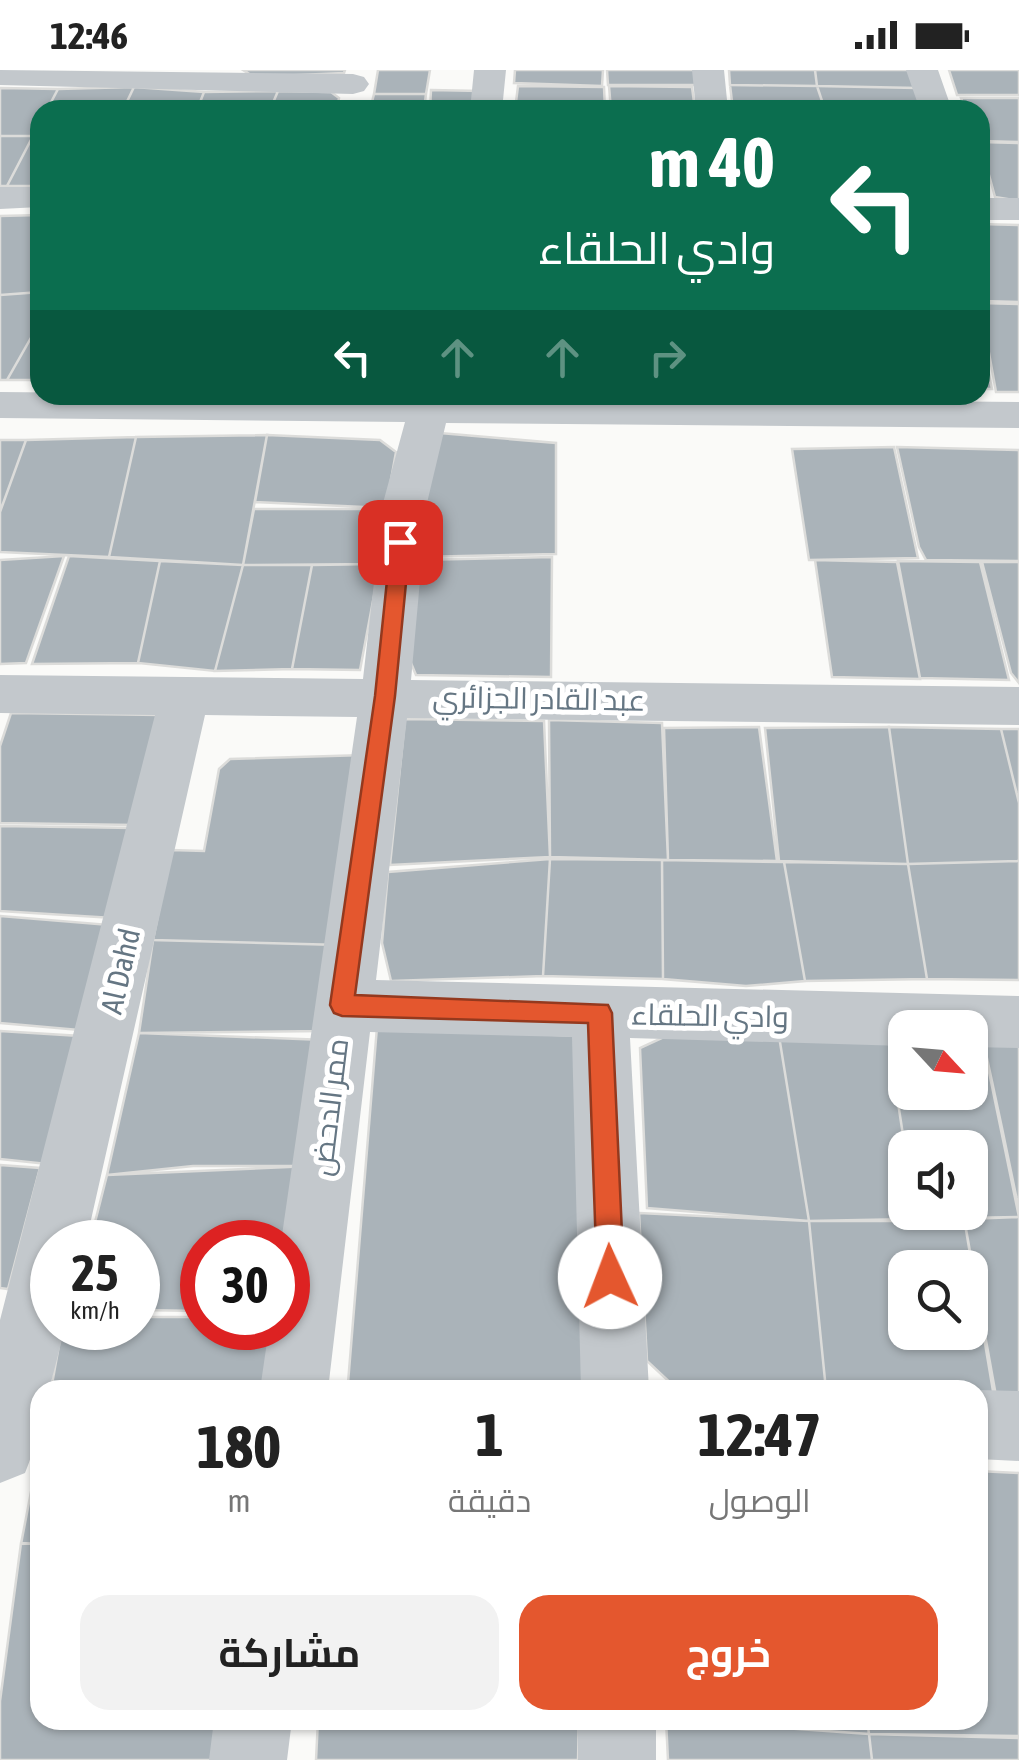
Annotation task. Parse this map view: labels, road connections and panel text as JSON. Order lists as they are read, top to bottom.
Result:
{
  "streets": {
    "street": [
      "عبد القادر الجزائري",
      "Al Dahd",
      "وادي الحلقاء",
      "ممر الدحض"
    ]
  },
  "crossings": [
    ["عبد القادر الجزائري", "Al Dahd"],
    ["عبد القادر الجزائري", "ممر الدحض"],
    ["وادي الحلقاء", "ممر الدحض"]
  ],
  "north": "bottom right",
  "page": {
    "status": "12:46",
    "turn": ["40 m", "وادي الحلقاء"],
    "speed": "25 km/h",
    "limit": "30",
    "eta": [
      "12:47",
      "الوصول",
      "1",
      "دقيقة",
      "180",
      "m"
    ],
    "buttons": ["خروج", "مشاركة"]
  }
}
